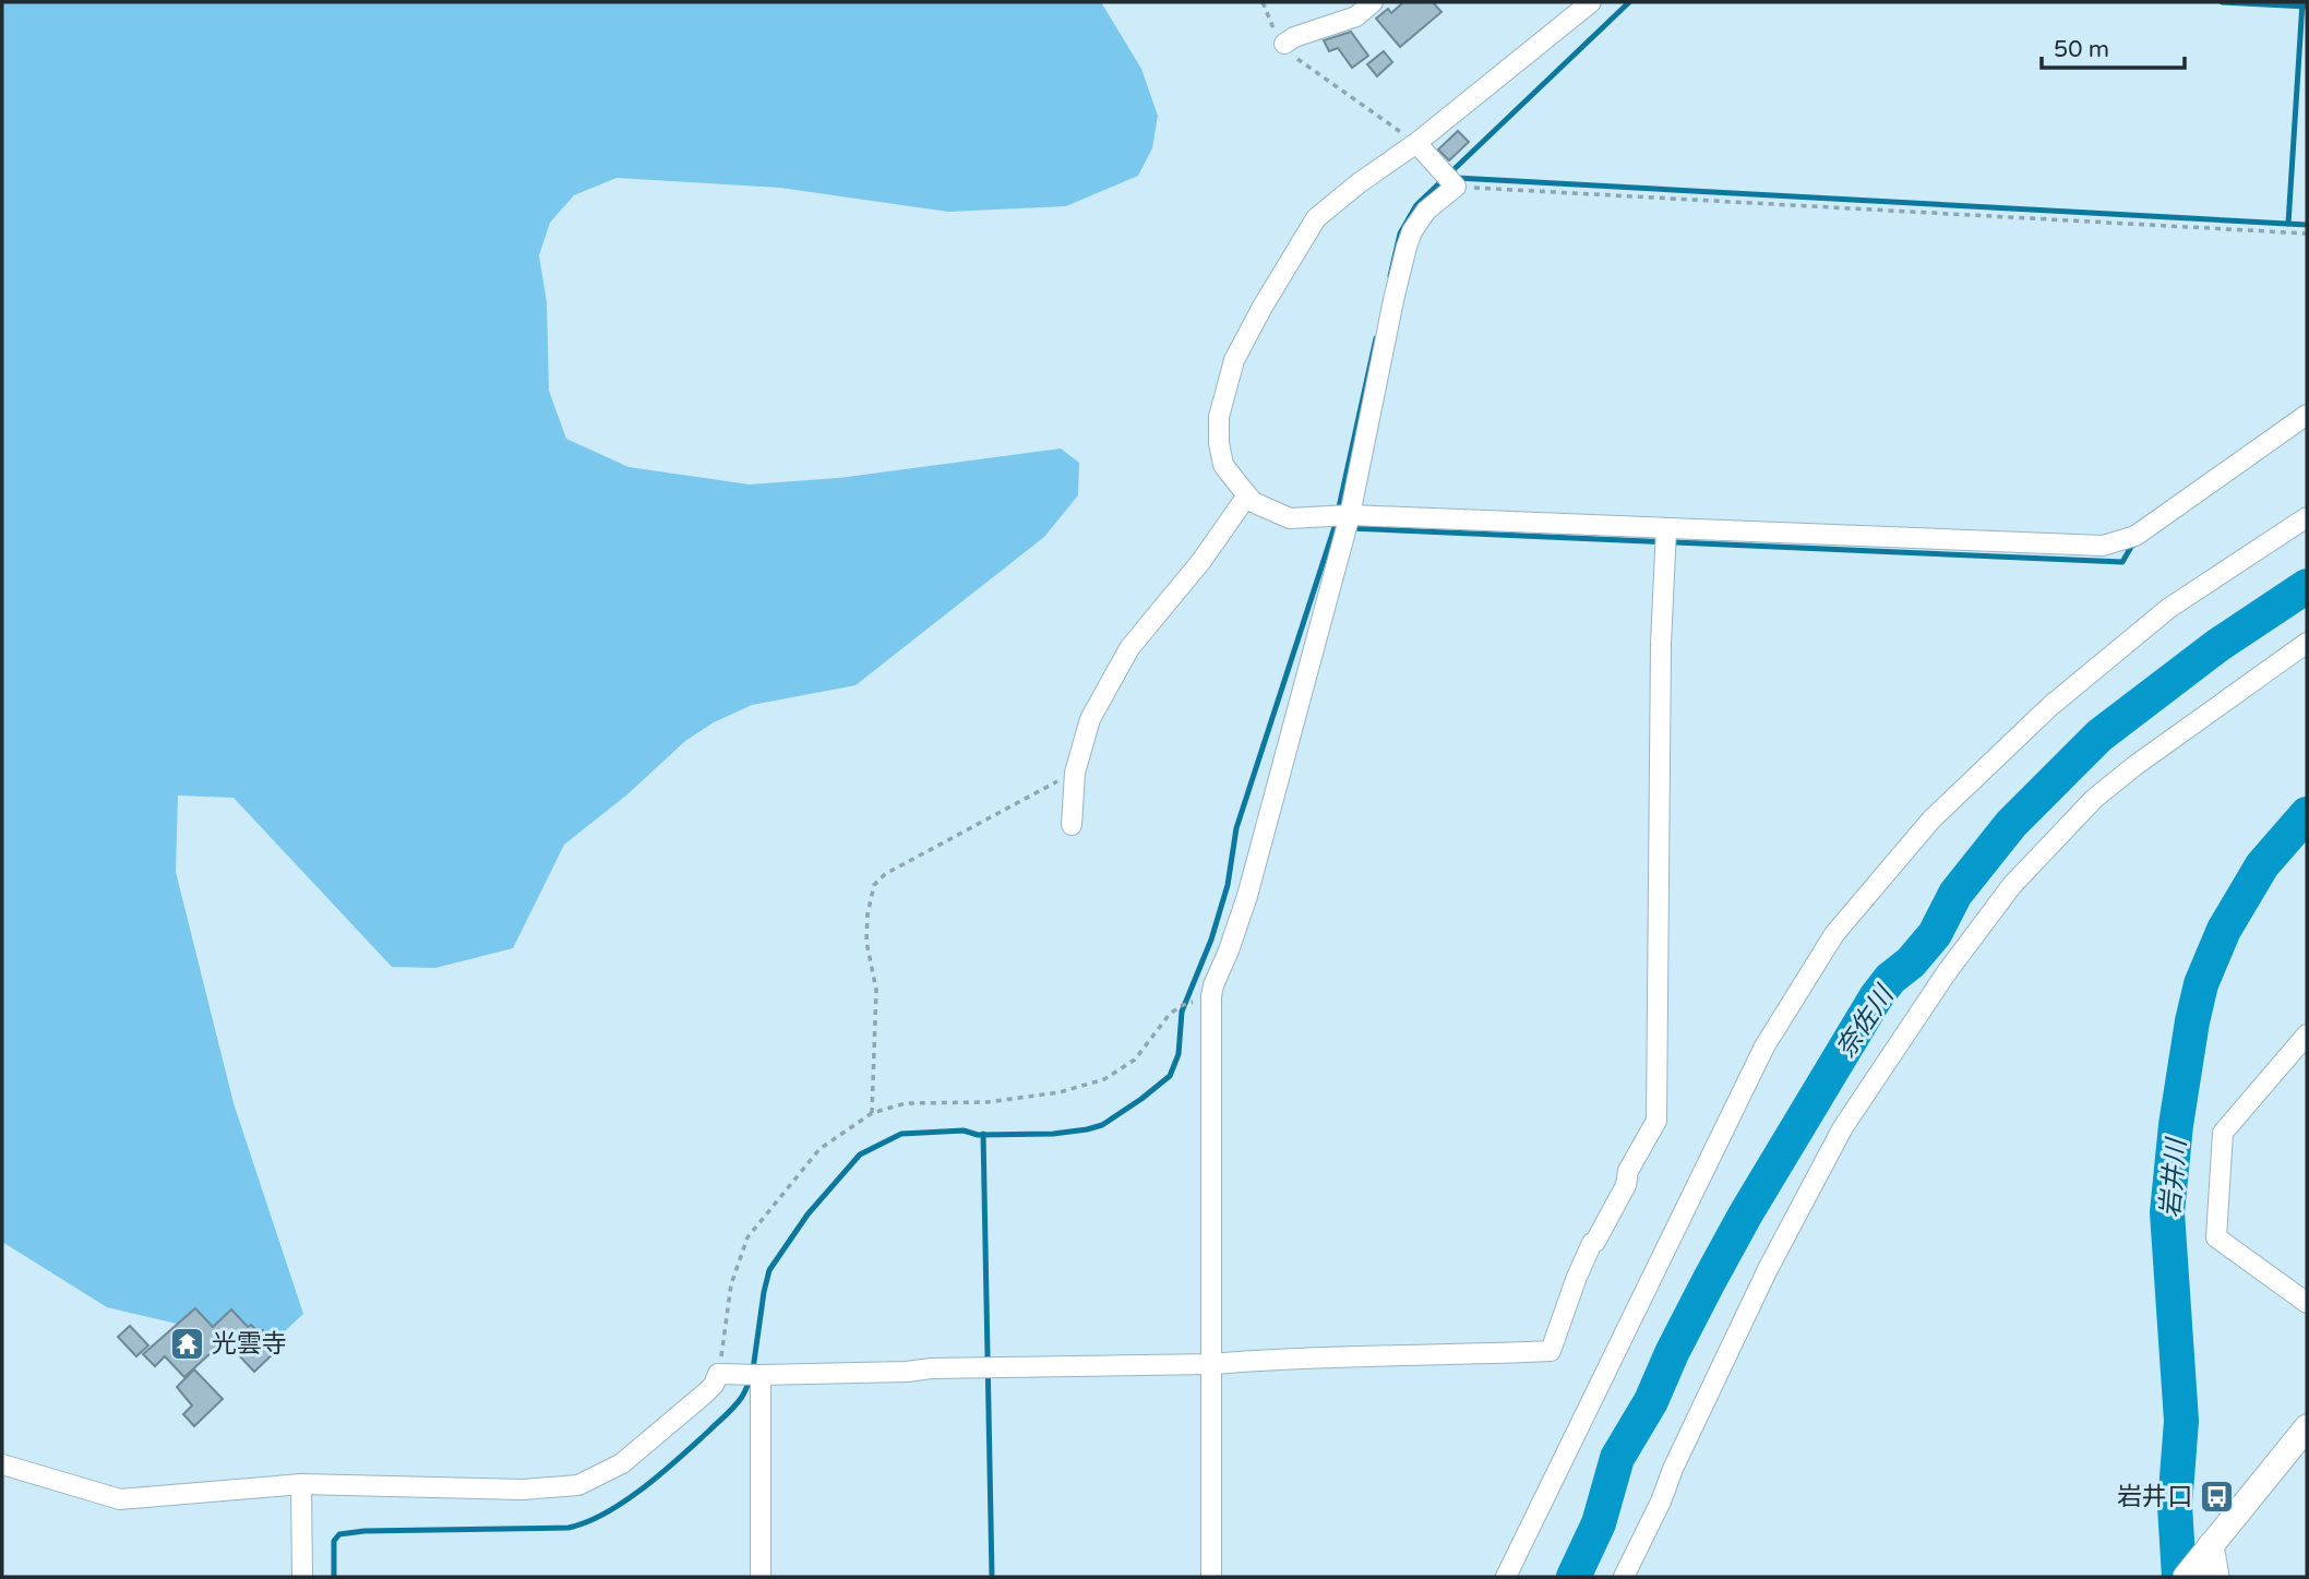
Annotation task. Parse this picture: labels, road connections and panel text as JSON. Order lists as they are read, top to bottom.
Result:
{
  "water": ["奈佐川", "岩井川"],
  "places": {
    "temple": ["光雲寺"],
    "bus stop": ["岩井口"]
  },
  "scale_bar": "50 m"
}
